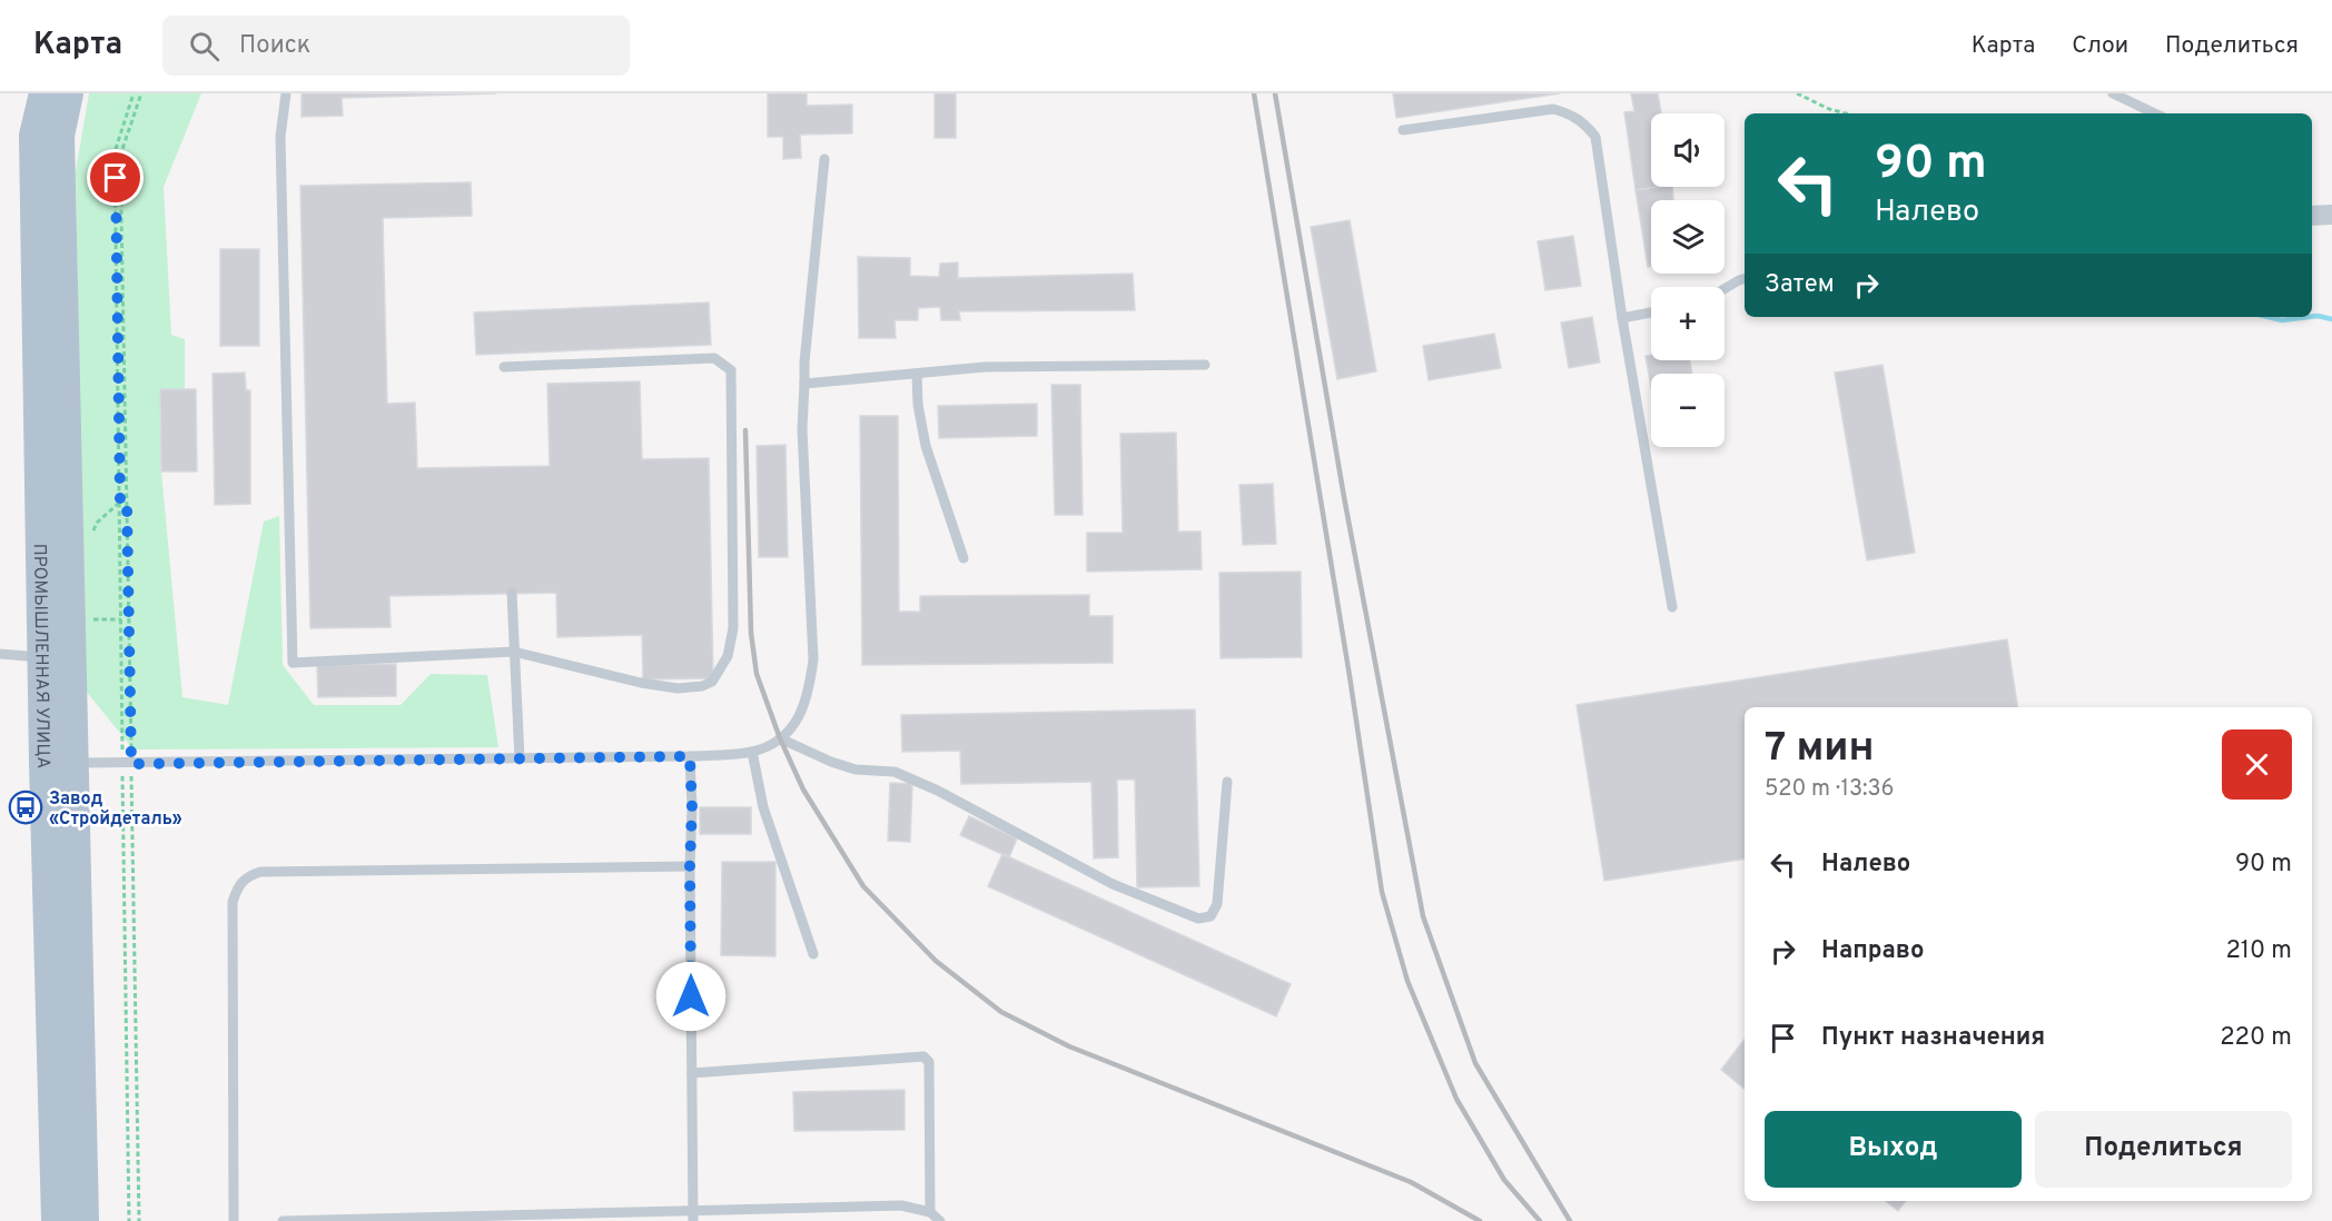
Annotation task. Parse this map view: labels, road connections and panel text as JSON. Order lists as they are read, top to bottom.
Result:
{
  "streets": {
    "main road": ["ПРОМЫШЛЕННАЯ УЛИЦА"]
  },
  "places": {
    "bus stop": ["Завод «Стройдеталь»"]
  },
  "page": {
    "header": "Карта",
    "search": "Поиск",
    "nav": ["Карта", "Слои", "Поделиться"],
    "map_buttons": ["+", "−"],
    "turn": ["90 m", "Налево"],
    "then": "Затем",
    "heading": ["7 мин", "520 m · 13:36"],
    "list": [
      {
        "name": "Налево",
        "value": "90 m"
      },
      {
        "name": "Направо",
        "value": "210 m"
      },
      {
        "name": "Пункт назначения",
        "value": "220 m"
      }
    ],
    "buttons": ["Выход", "Поделиться"]
  }
}
